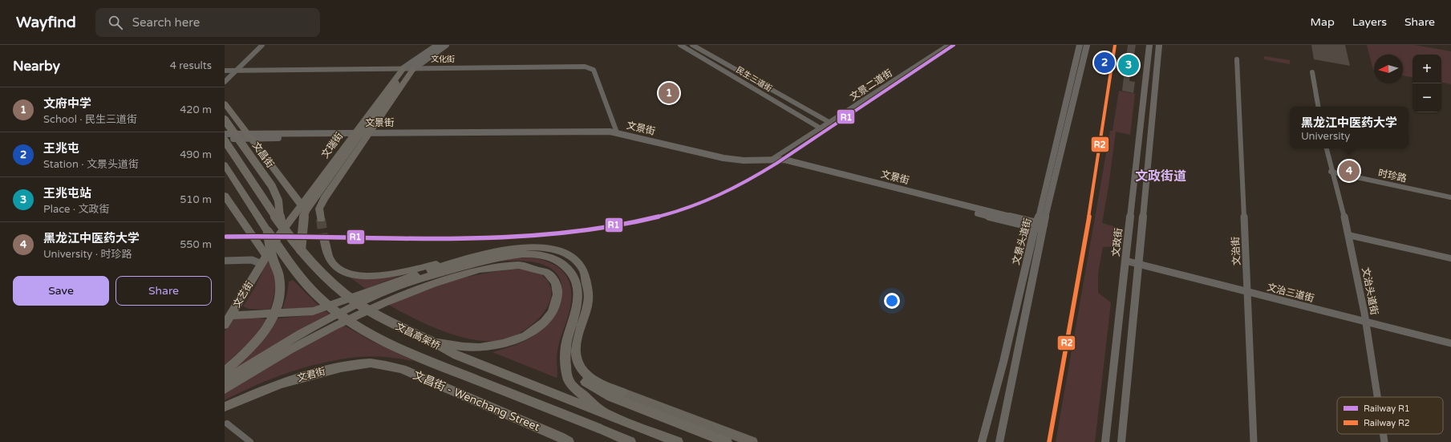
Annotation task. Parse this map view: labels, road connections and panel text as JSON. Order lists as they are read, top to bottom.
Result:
{
  "streets": {
    "highway": [
      "文瑞街",
      "文昌街",
      "文艺街",
      "文昌高架桥",
      "文君街",
      "文昌街 - Wenchang Street"
    ],
    "main road": ["文景街", "文景头道街", "文政街"],
    "street": [
      "文化街",
      "民生三道街",
      "文景二道街",
      "时珍路",
      "文治街",
      "文治头道街",
      "文治三道街"
    ]
  },
  "crossings": [
    ["文化街", "文景街"],
    ["文化街", "文瑞街"],
    ["民生三道街", "文景二道街"],
    ["文景二道街", "文景街"],
    ["文景街", "文瑞街"],
    ["文景街", "文昌街"],
    ["文景街", "文景头道街"],
    ["文景街", "文昌高架桥"],
    ["文瑞街", "文昌街"],
    ["文瑞街", "文艺街"],
    ["时珍路", "文治头道街"],
    ["文政街", "文治三道街"],
    ["文治街", "文治三道街"],
    ["文治头道街", "文治三道街"],
    ["文君街", "文昌街 - Wenchang Street"]
  ],
  "districts": ["文政街道"],
  "lines": ["rail line R1", "rail line R2"],
  "legend": ["Railway R1", "Railway R2"],
  "north": "left",
  "page": {
    "header": "Wayfind",
    "search": "Search here",
    "nav": ["Map", "Layers", "Share"],
    "heading": ["Nearby", "4 results"],
    "pins": [
      "2",
      "3",
      "1",
      "4"
    ],
    "map_buttons": ["+", "−"],
    "list": [
      {
        "mark": "1",
        "name": "文府中学",
        "note": "School · 民生三道街",
        "value": "420 m"
      },
      {
        "mark": "2",
        "name": "王兆屯",
        "note": "Station · 文景头道街",
        "value": "490 m"
      },
      {
        "mark": "3",
        "name": "王兆屯站",
        "note": "Place · 文政街",
        "value": "510 m"
      },
      {
        "mark": "4",
        "name": "黑龙江中医药大学",
        "note": "University · 时珍路",
        "value": "550 m"
      }
    ],
    "popup": ["黑龙江中医药大学", "University"],
    "buttons": ["Save", "Share"]
  }
}
